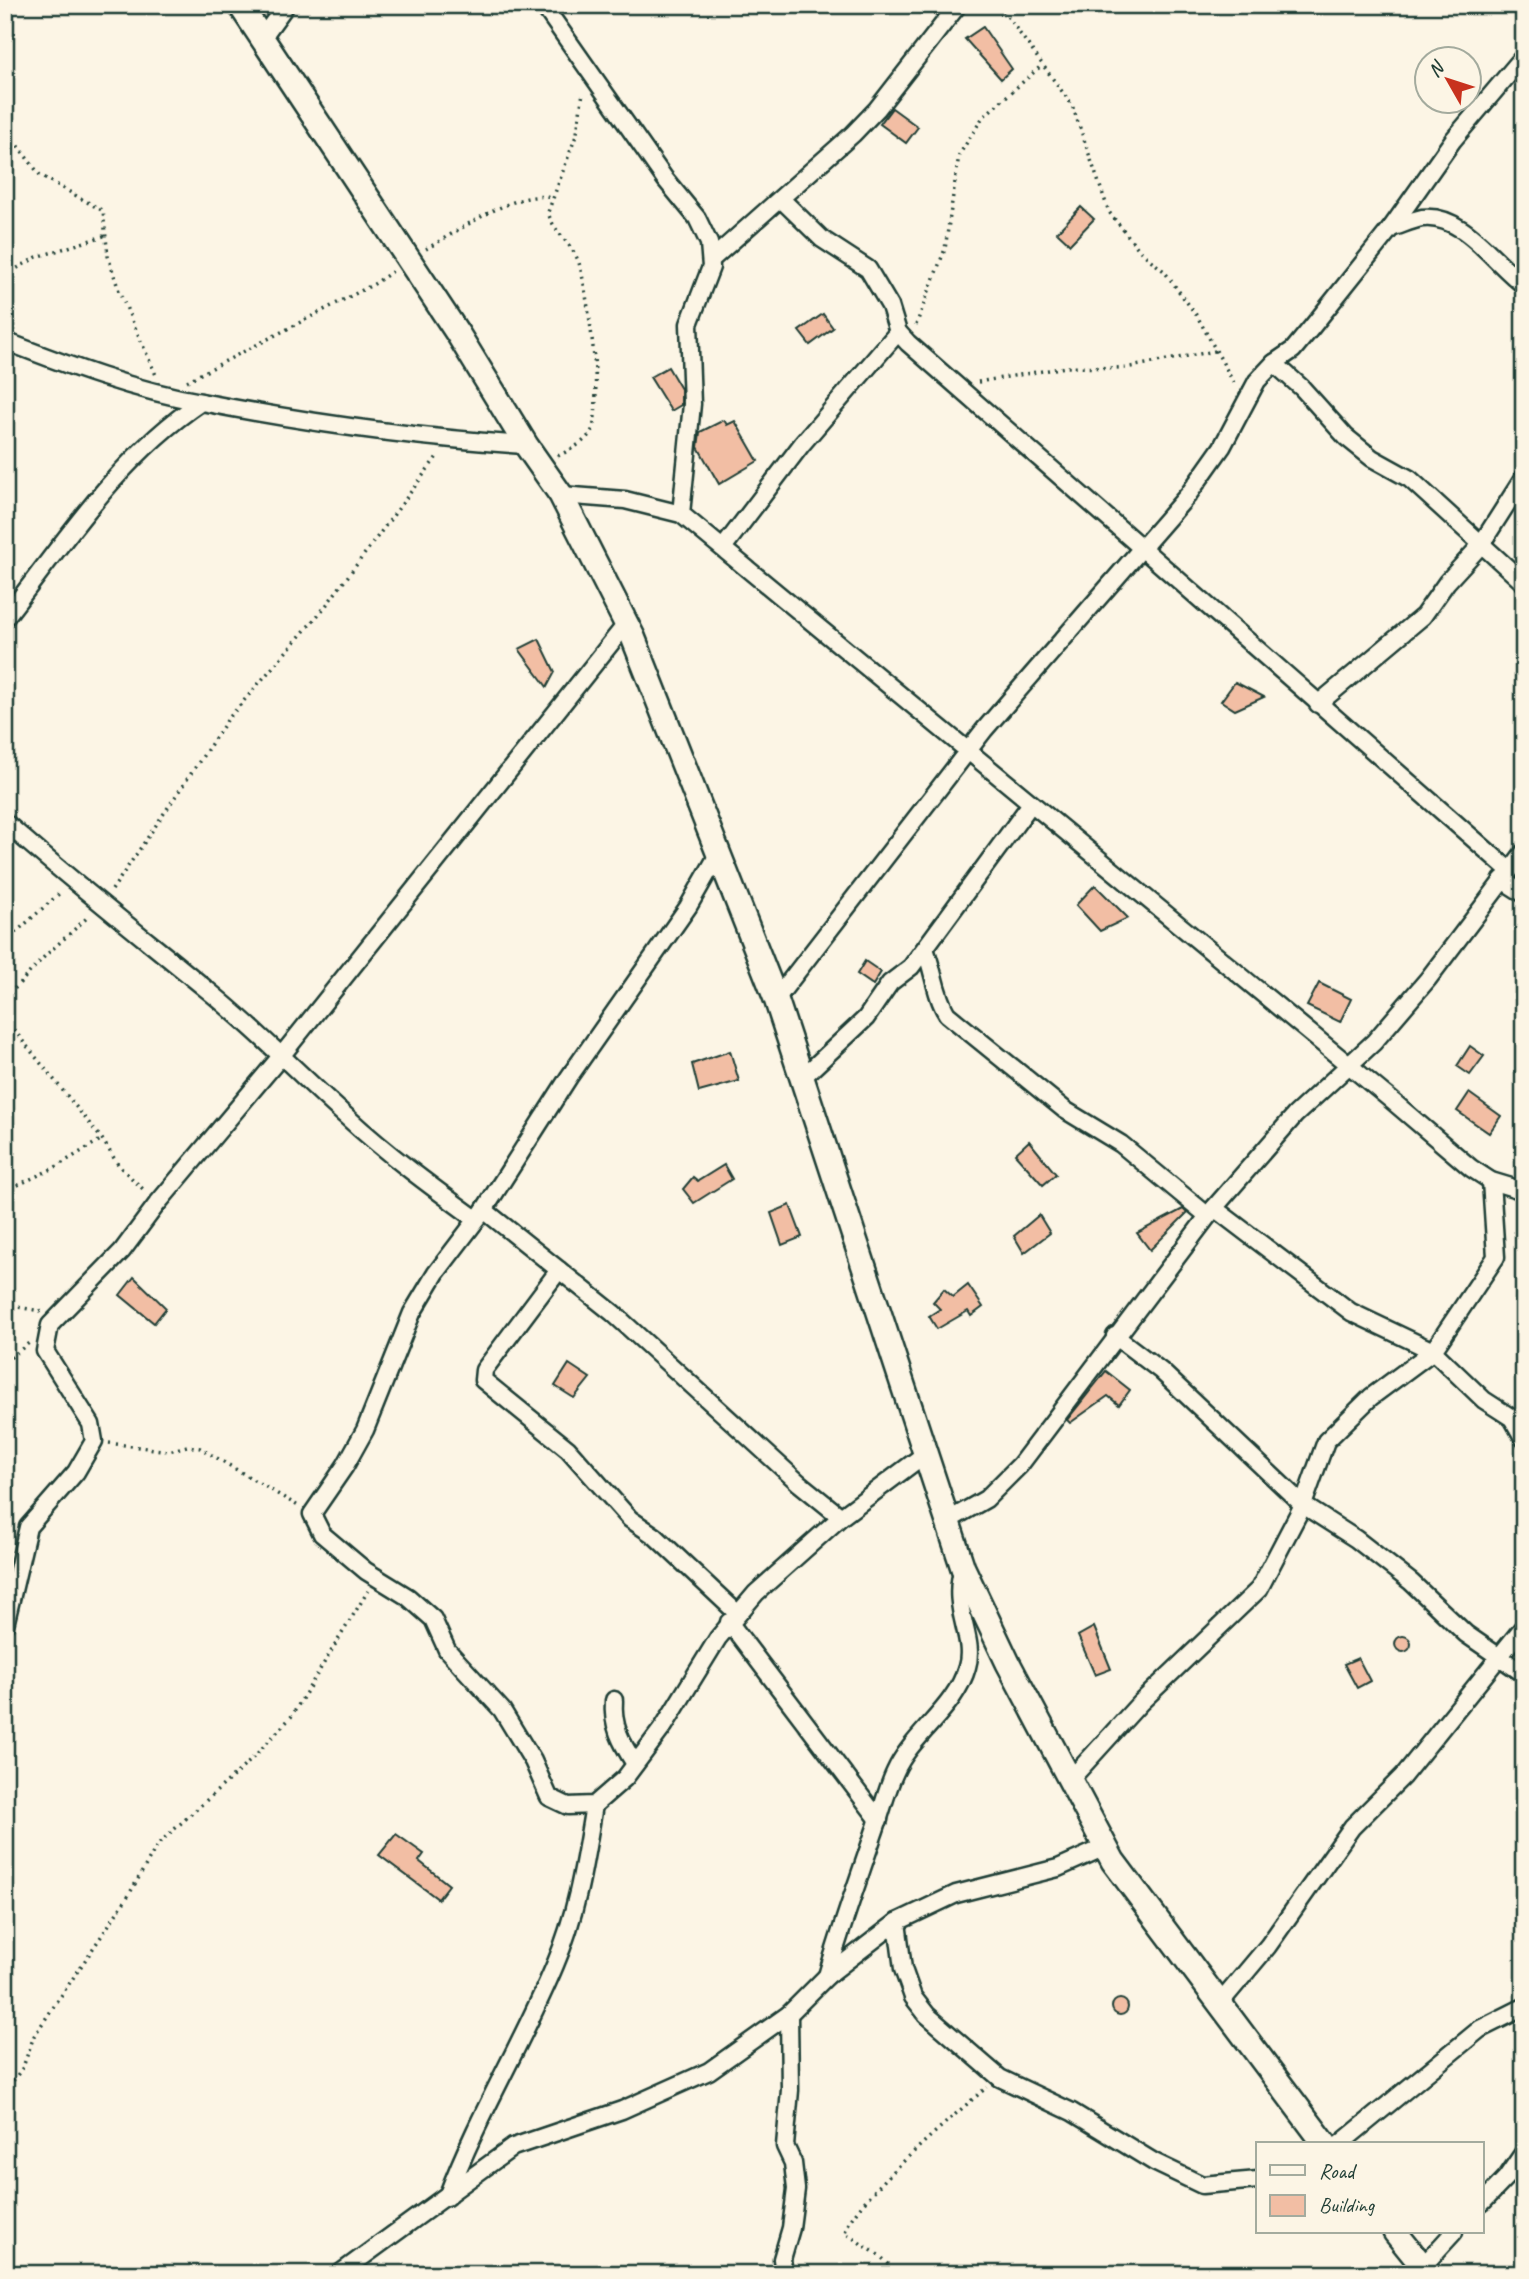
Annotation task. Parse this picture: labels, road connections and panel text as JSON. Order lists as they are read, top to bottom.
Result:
{
  "legend": ["Road", "Building"],
  "north": "top left"
}
